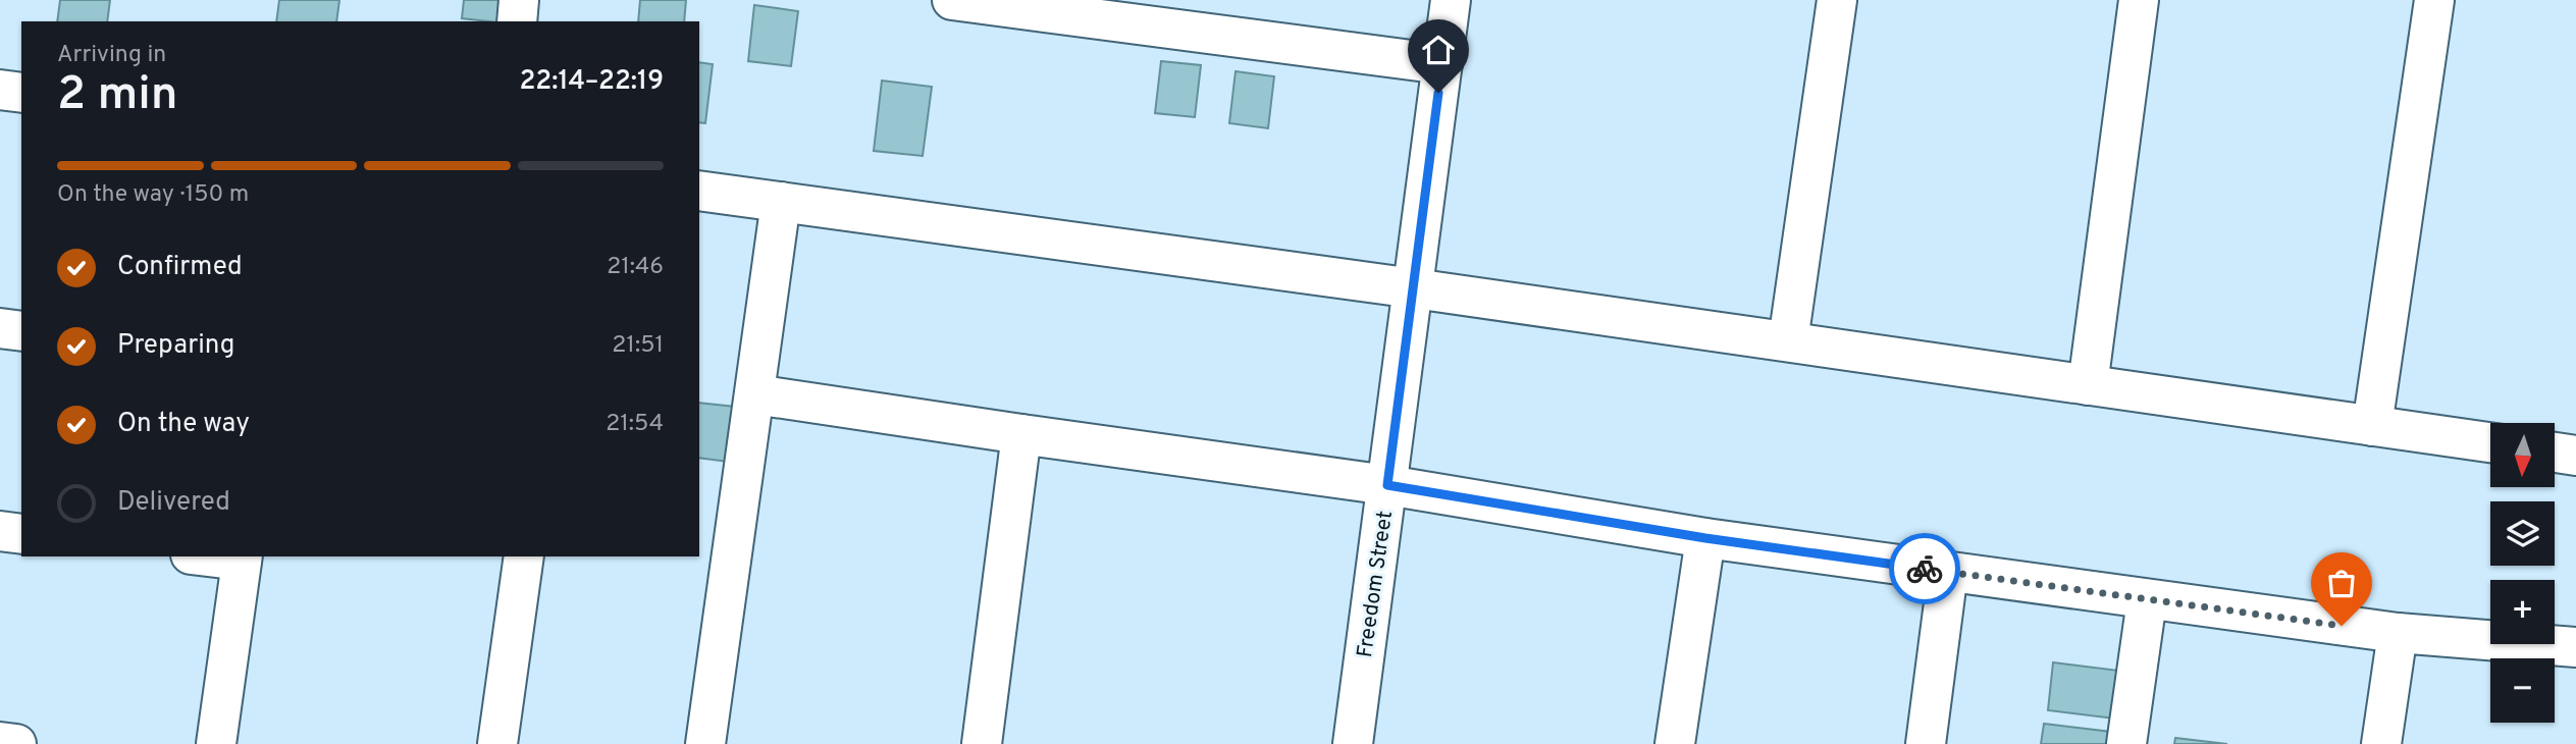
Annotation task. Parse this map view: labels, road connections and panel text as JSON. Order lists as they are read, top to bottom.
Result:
{
  "streets": {
    "street": ["Freedom Street"]
  },
  "north": "bottom",
  "page": {
    "heading": ["2 min", "Arriving in", "22:14–22:19"],
    "bar": "On the way · 150 m",
    "list": [
      ["Confirmed", "21:46"],
      ["Preparing", "21:51"],
      ["On the way", "21:54"],
      "Delivered"
    ],
    "map_buttons": ["+", "−"]
  }
}
